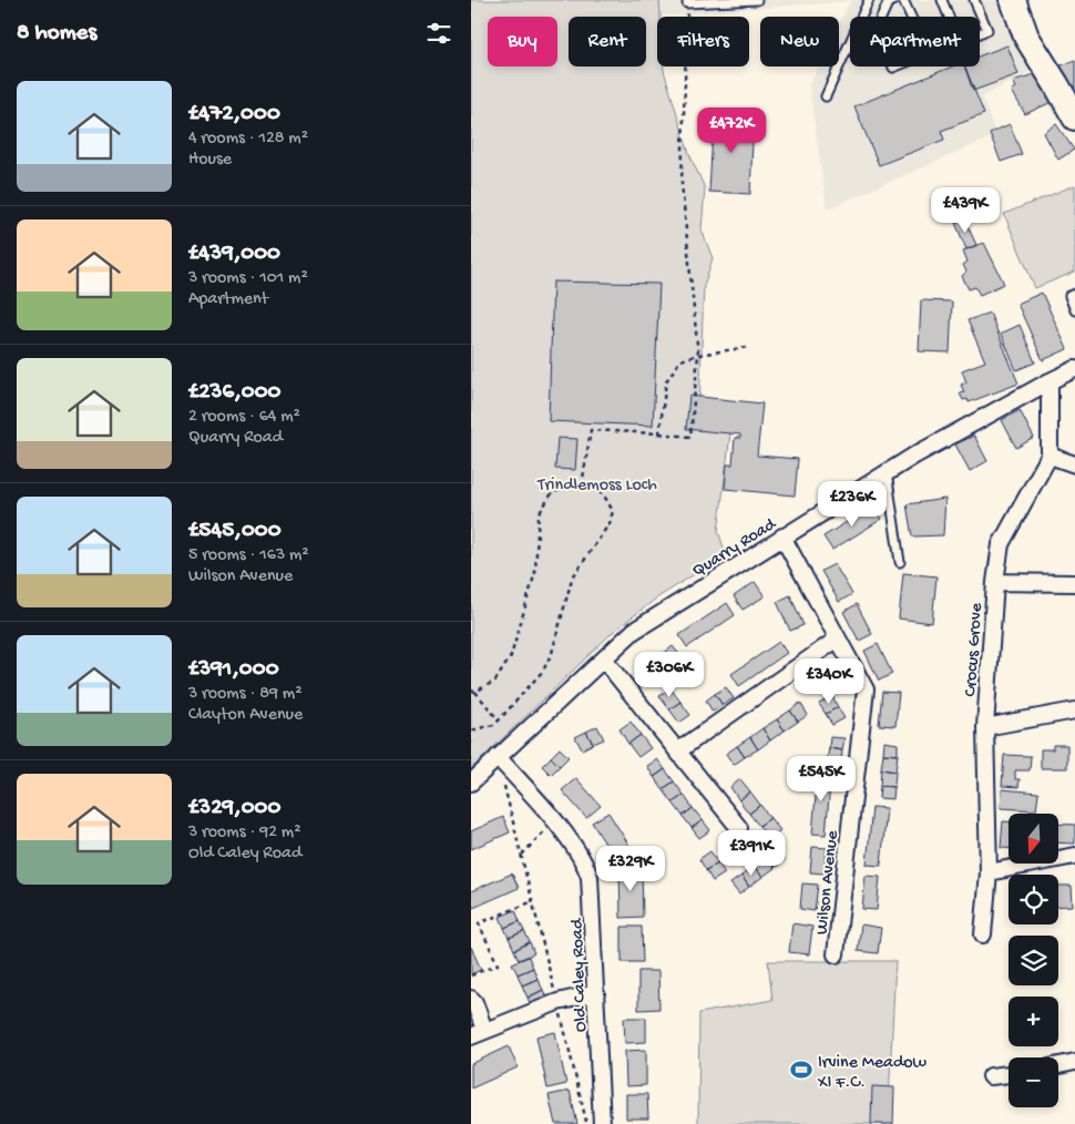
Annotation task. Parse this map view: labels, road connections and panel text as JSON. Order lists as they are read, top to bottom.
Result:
{
  "streets": {
    "street": [
      "Quarry Road",
      "Crocus Grove",
      "Wilson Avenue",
      "Old Caley Road"
    ]
  },
  "crossings": [
    ["Quarry Road", "Crocus Grove"],
    ["Quarry Road", "Wilson Avenue"],
    ["Quarry Road", "Old Caley Road"]
  ],
  "parks": ["Trindlemoss Loch"],
  "places": {
    "sports": ["Irvine Meadow XI F.C."]
  },
  "north": "bottom",
  "page": {
    "heading": "8 homes",
    "chip": [
      "Buy",
      "Rent",
      "Filters",
      "New",
      "Apartment"
    ],
    "list": [
      {
        "name": "£472,000",
        "note": "4 rooms · 128 m² · House"
      },
      {
        "name": "£439,000",
        "note": "3 rooms · 101 m² · Apartment"
      },
      {
        "name": "£236,000",
        "note": "2 rooms · 64 m² · Quarry Road"
      },
      {
        "name": "£545,000",
        "note": "5 rooms · 163 m² · Wilson Avenue"
      },
      {
        "name": "£391,000",
        "note": "3 rooms · 89 m² · Clayton Avenue"
      },
      {
        "name": "£329,000",
        "note": "3 rooms · 92 m² · Old Caley Road"
      }
    ],
    "price": [
      "£472K",
      "£439K",
      "£236K",
      "£306K",
      "£340K",
      "£545K",
      "£391K",
      "£329K"
    ],
    "map_buttons": ["+", "−"]
  }
}
